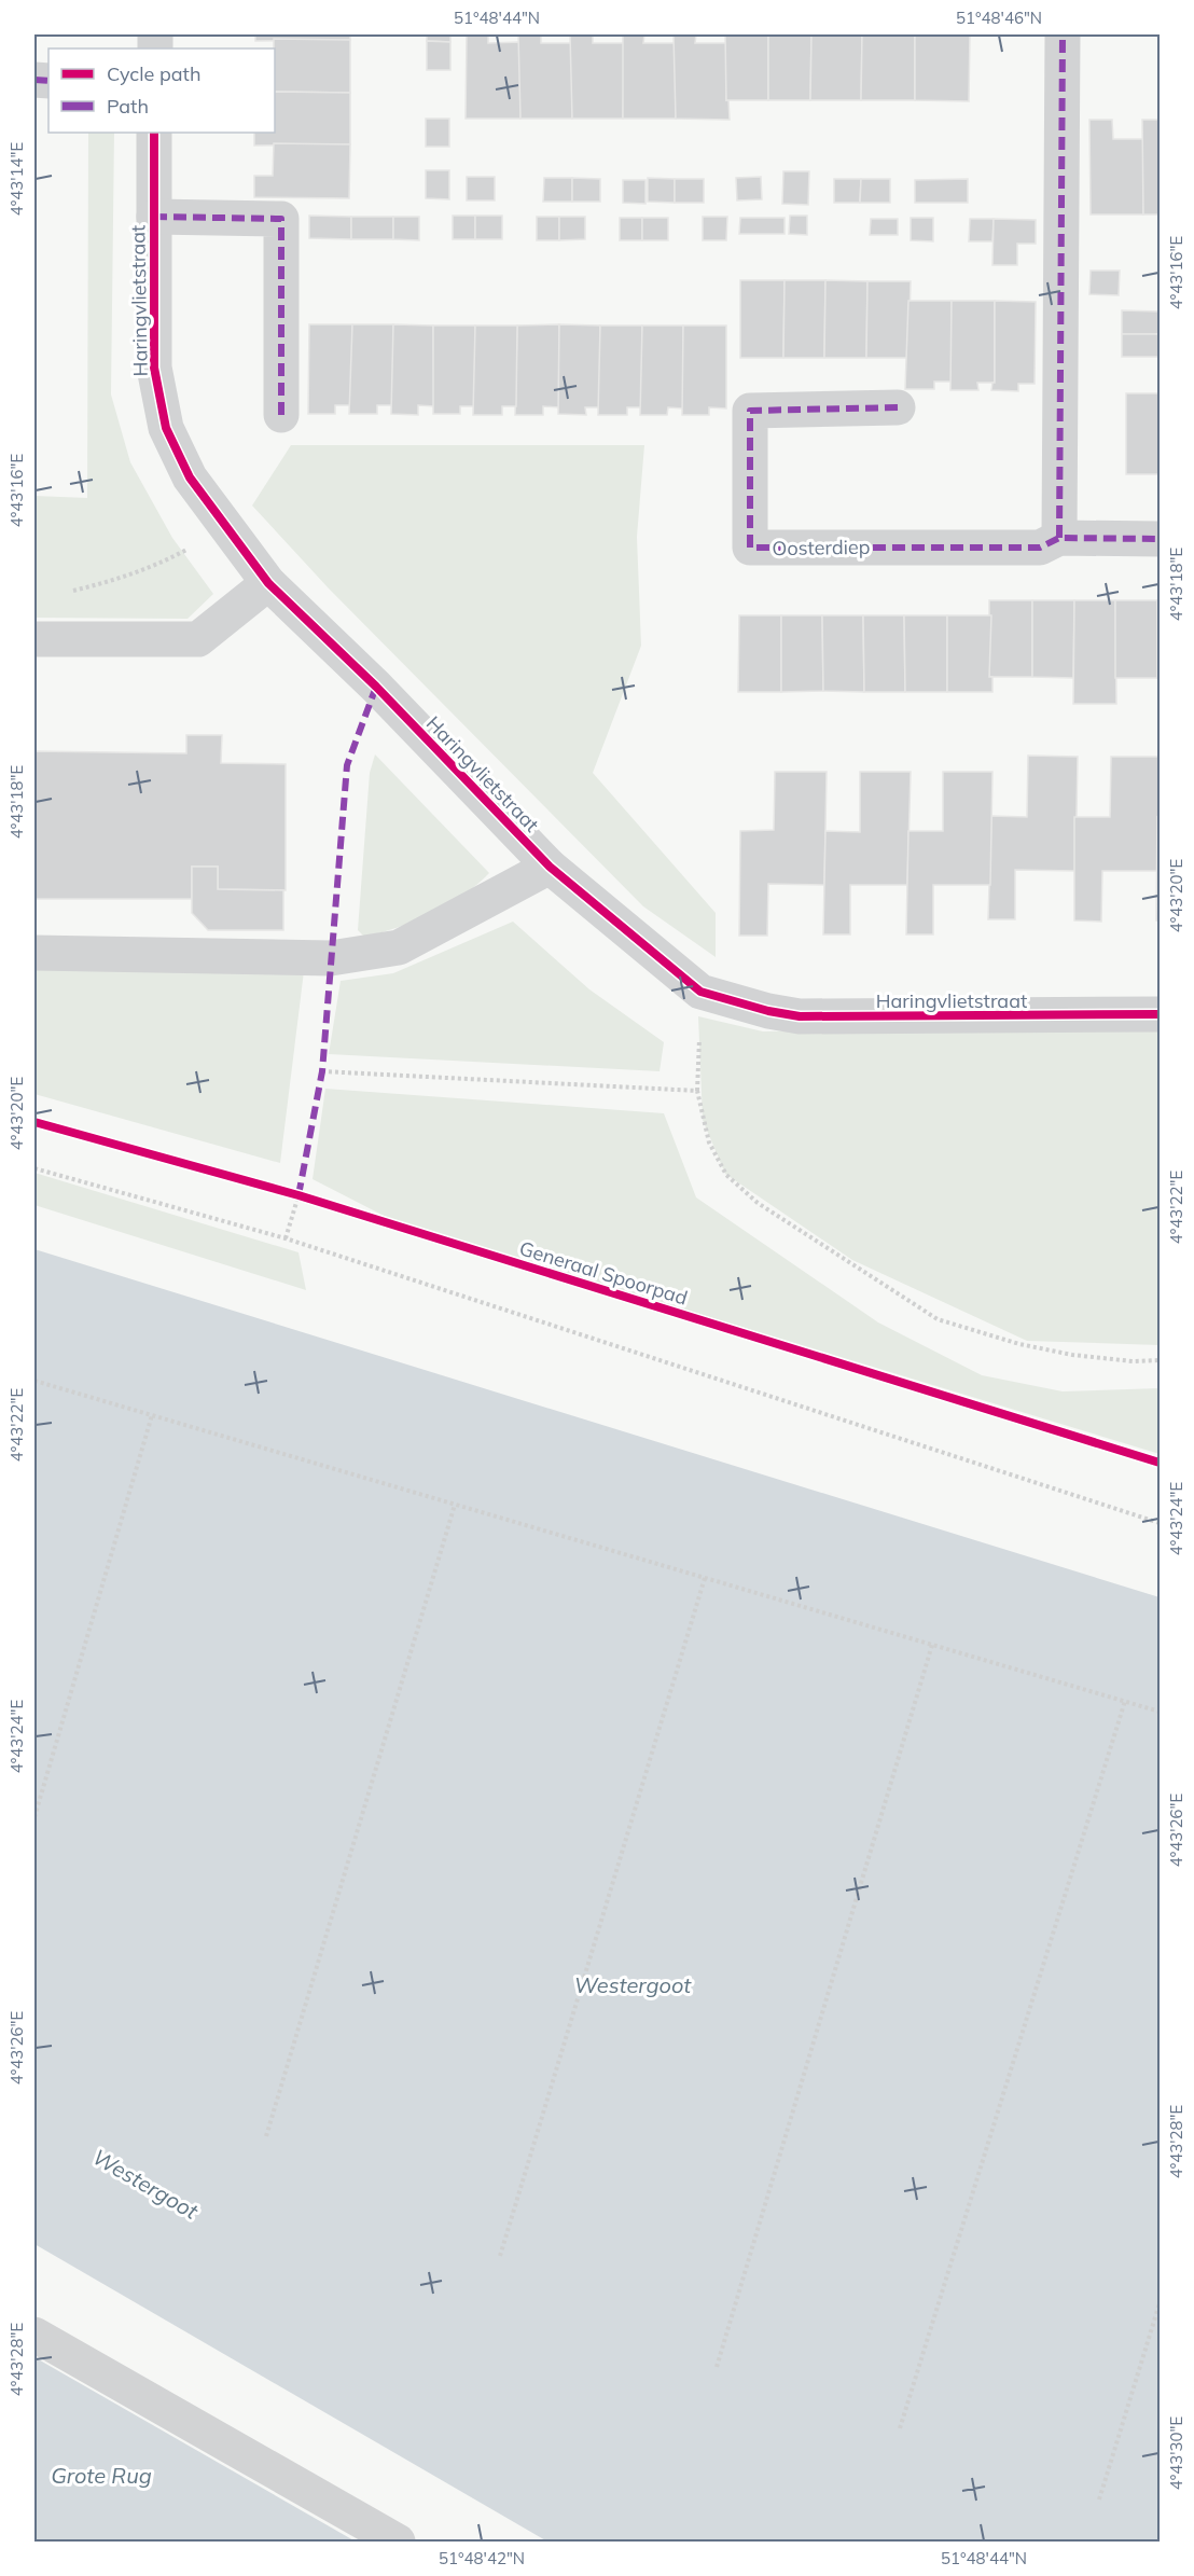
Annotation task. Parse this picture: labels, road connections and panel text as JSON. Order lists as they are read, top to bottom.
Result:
{
  "streets": {
    "street": ["Haringvlietstraat", "Oosterdiep"],
    "cycle path": ["Generaal Spoorpad"]
  },
  "water": ["Westergoot", "Grote Rug"],
  "legend": ["Cycle path", "Path"],
  "coordinates": [
    "51°48'44\"N",
    "51°48'46\"N",
    "4°43'14\"E",
    "4°43'16\"E",
    "4°43'18\"E",
    "4°43'20\"E",
    "4°43'22\"E",
    "4°43'24\"E",
    "4°43'26\"E",
    "4°43'28\"E",
    "4°43'30\"E",
    "51°48'42\"N"
  ]
}
